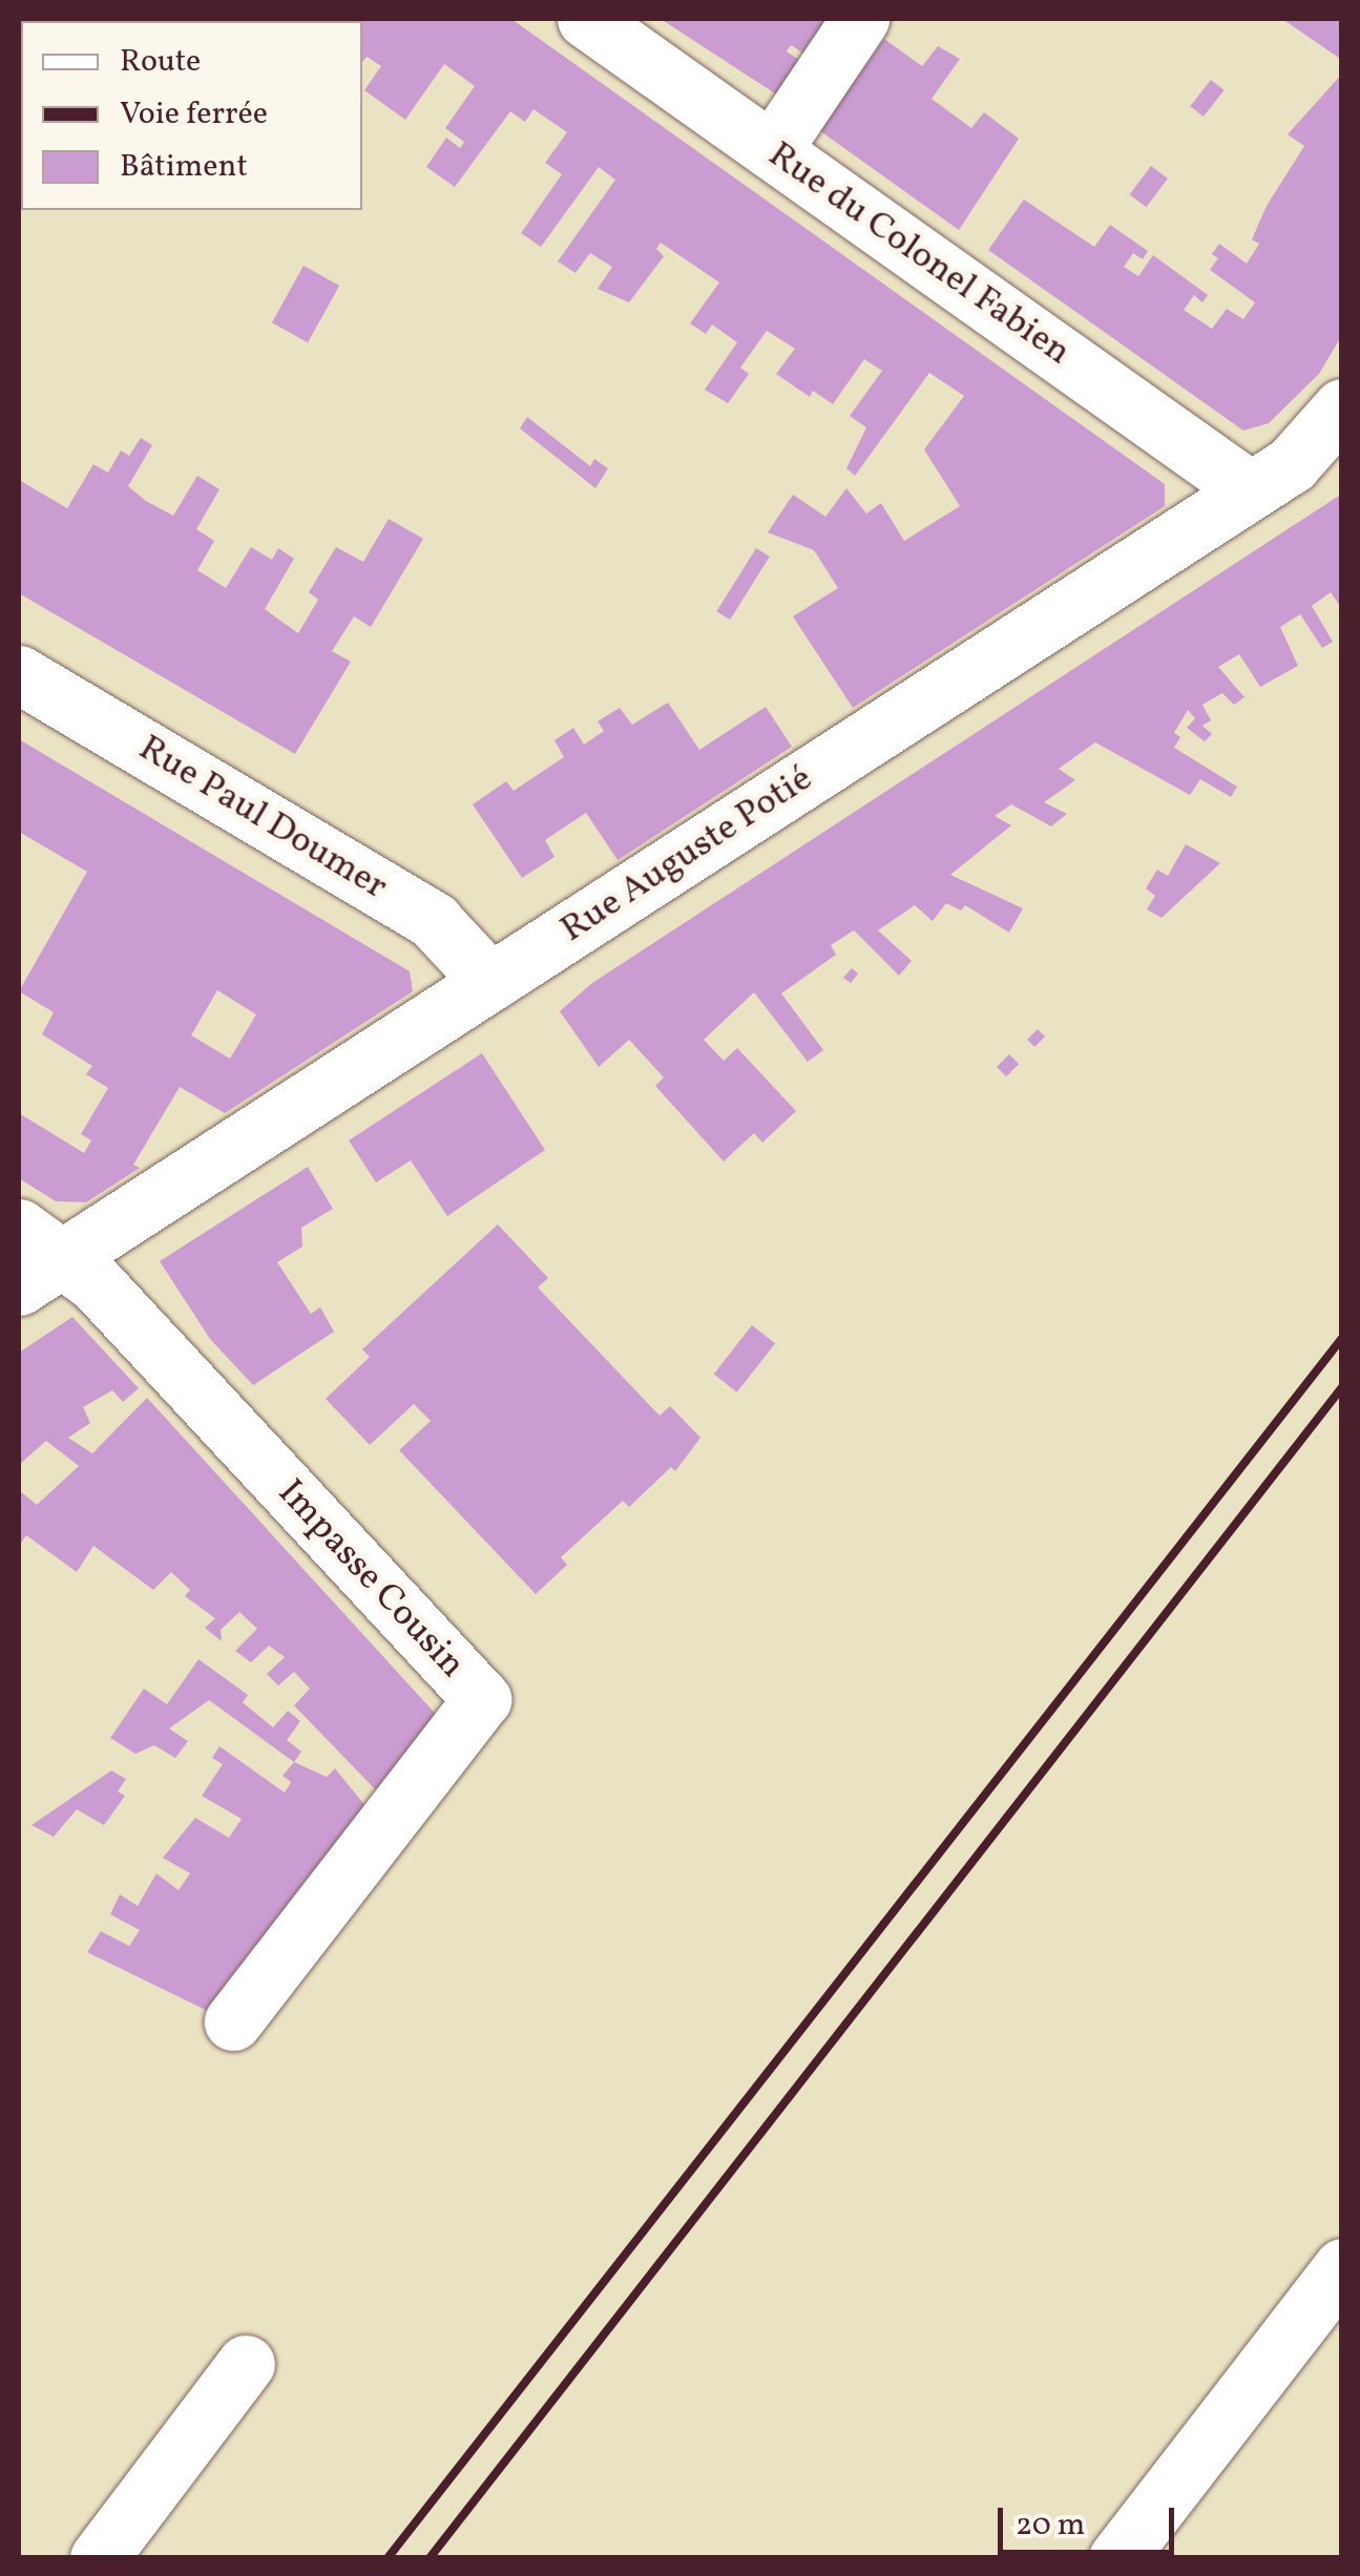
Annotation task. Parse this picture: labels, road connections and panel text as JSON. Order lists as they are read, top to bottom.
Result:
{
  "streets": {
    "street": [
      "Rue du Colonel Fabien",
      "Rue Paul Doumer",
      "Rue Auguste Potié",
      "Impasse Cousin"
    ]
  },
  "crossings": [
    ["Rue du Colonel Fabien", "Rue Auguste Potié"],
    ["Rue Paul Doumer", "Rue Auguste Potié"],
    ["Rue Auguste Potié", "Impasse Cousin"]
  ],
  "legend": ["Route", "Voie ferrée", "Bâtiment"],
  "scale_bar": "20 m"
}
